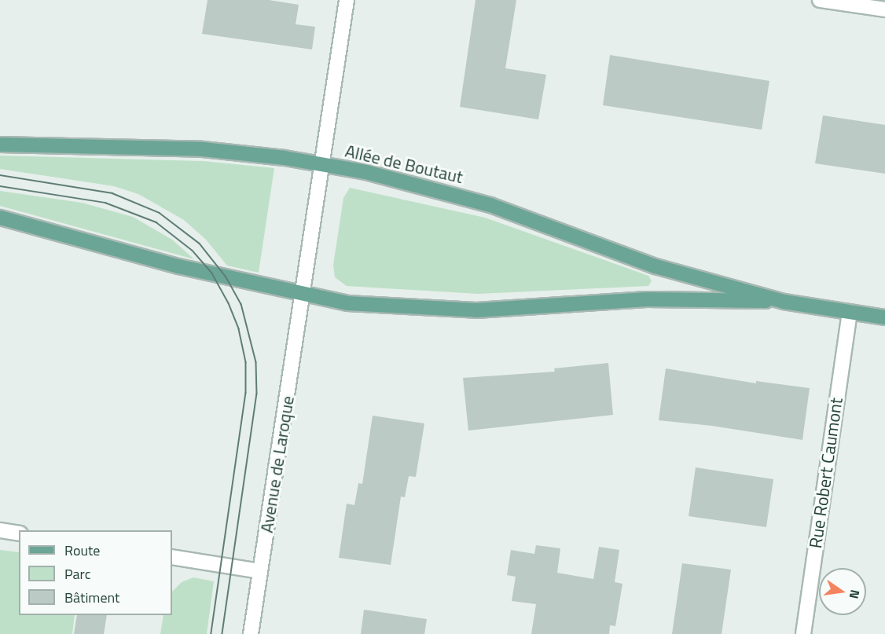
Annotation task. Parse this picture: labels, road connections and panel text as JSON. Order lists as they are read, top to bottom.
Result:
{
  "streets": {
    "main road": ["Allée de Boutaut"],
    "street": ["Avenue de Laroque", "Rue Robert Caumont"]
  },
  "crossings": [
    ["Allée de Boutaut", "Avenue de Laroque"],
    ["Allée de Boutaut", "Rue Robert Caumont"]
  ],
  "legend": ["Route", "Parc", "Bâtiment"],
  "north": "right"
}
